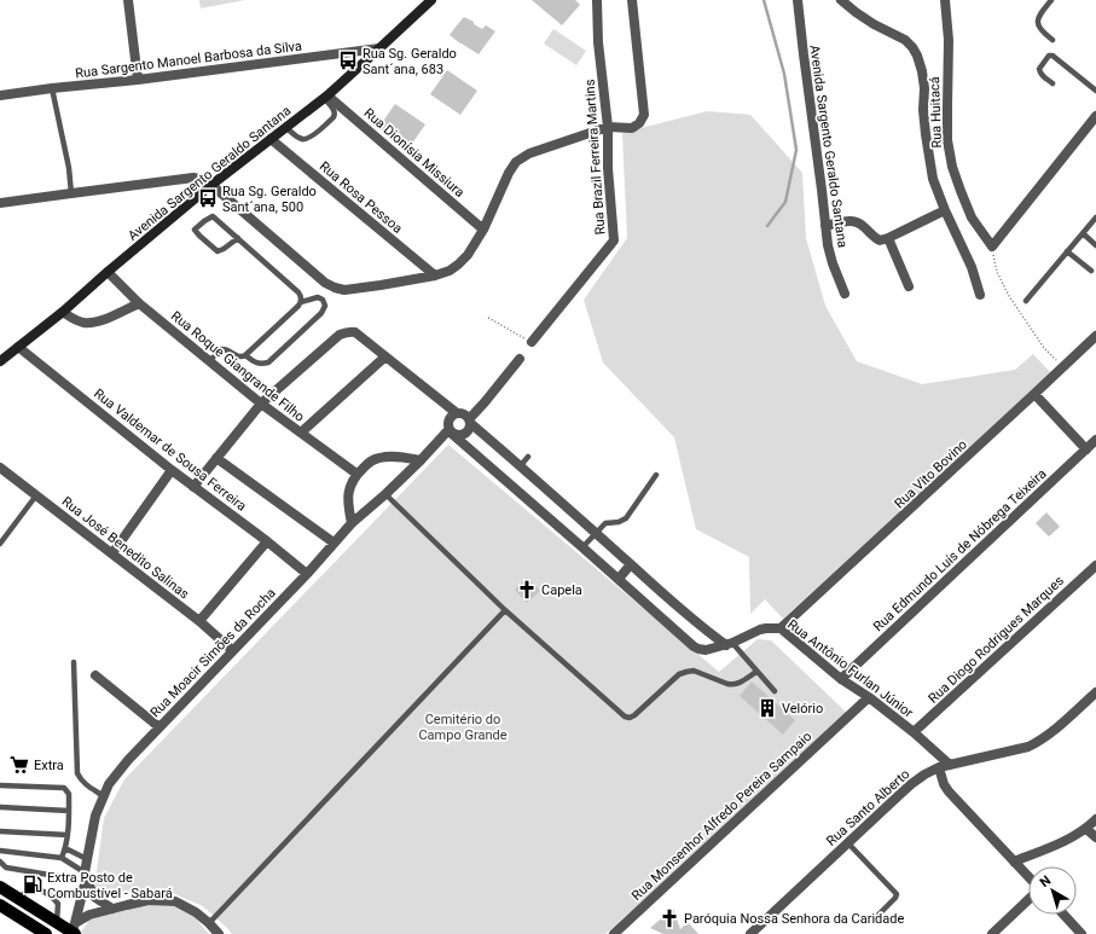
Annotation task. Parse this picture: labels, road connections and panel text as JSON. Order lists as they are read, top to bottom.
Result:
{
  "streets": {
    "street": [
      "Rua Sargento Manoel Barbosa da Silva",
      "Rua Huitacá",
      "Avenida Sargento Geraldo Santana",
      "Rua Dionísia Missiura",
      "Rua Brazil Ferreira Martins",
      "Rua Rosa Pessoa",
      "Rua Roque Giangrande Filho",
      "Rua Valdemar de Sousa Ferreira",
      "Rua Vito Bovino",
      "Rua José Benedito Salinas",
      "Rua Edmundo Luís de Nóbrega Teixeira",
      "Rua Diogo Rodrigues Marques",
      "Rua Moacir Simões da Rocha",
      "Rua Antônio Furlan Júnior",
      "Rua Santo Alberto",
      "Rua Monsenhor Alfredo Pereira Sampaio"
    ]
  },
  "crossings": [
    ["Rua Sargento Manoel Barbosa da Silva", "Avenida Sargento Geraldo Santana"],
    ["Avenida Sargento Geraldo Santana", "Rua Dionísia Missiura"],
    ["Avenida Sargento Geraldo Santana", "Rua Rosa Pessoa"],
    ["Avenida Sargento Geraldo Santana", "Rua Roque Giangrande Filho"],
    ["Avenida Sargento Geraldo Santana", "Rua Valdemar de Sousa Ferreira"],
    ["Rua Valdemar de Sousa Ferreira", "Rua Moacir Simões da Rocha"],
    ["Rua Vito Bovino", "Rua Antônio Furlan Júnior"],
    ["Rua José Benedito Salinas", "Rua Moacir Simões da Rocha"],
    ["Rua Edmundo Luís de Nóbrega Teixeira", "Rua Antônio Furlan Júnior"],
    ["Rua Diogo Rodrigues Marques", "Rua Antônio Furlan Júnior"],
    ["Rua Moacir Simões da Rocha", "Rua Antônio Furlan Júnior"],
    ["Rua Antônio Furlan Júnior", "Rua Santo Alberto"],
    ["Rua Antônio Furlan Júnior", "Rua Monsenhor Alfredo Pereira Sampaio"]
  ],
  "parks": ["Cemitério do Campo Grande"],
  "places": {
    "bus stop": ["Rua Sg. Geraldo Sant´ana, 683", "Rua Sg. Geraldo Sant´ana, 500"],
    "church": ["Capela", "Paróquia Nossa Senhora da Caridade"],
    "building": ["Velório"],
    "supermarket": ["Extra"],
    "fuel station": ["Extra Posto de Combustível - Sabará"]
  },
  "north": "top left"
}
